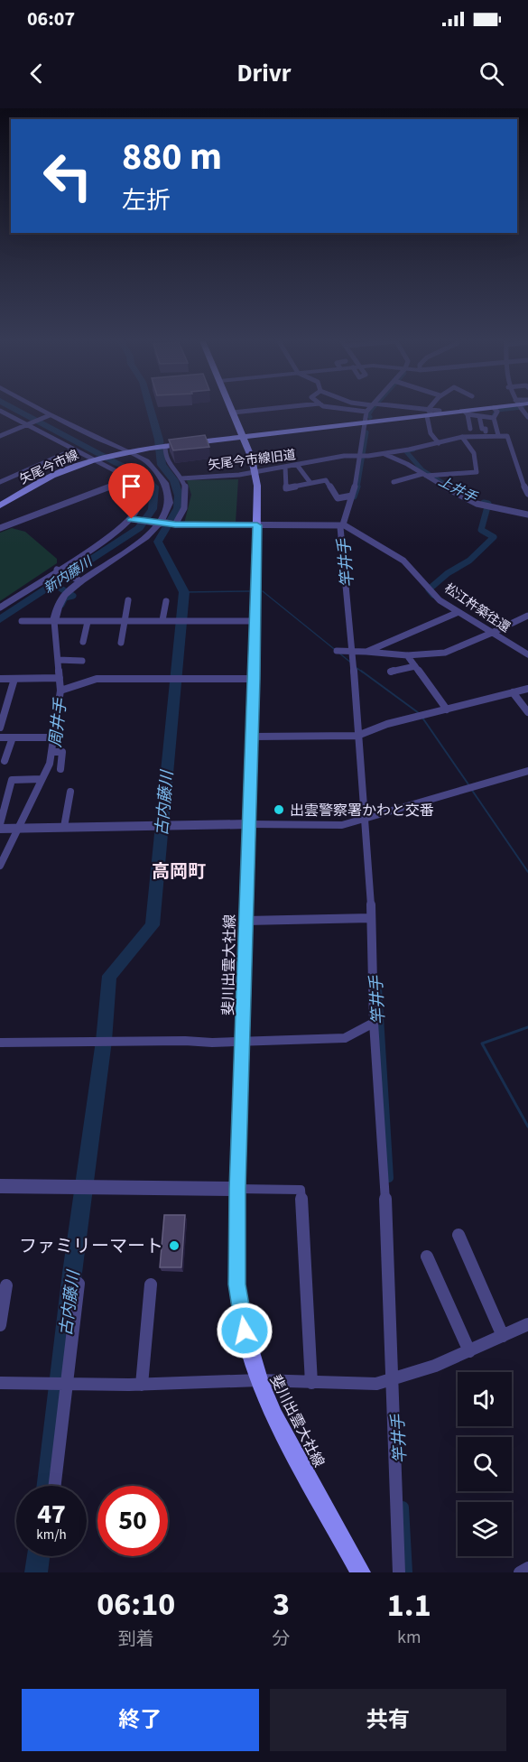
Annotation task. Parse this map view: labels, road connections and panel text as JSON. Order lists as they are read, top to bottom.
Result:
{
  "streets": {
    "main road": ["矢尾今市線", "斐川出雲大社線"],
    "street": ["矢尾今市線旧道", "松江杵築往還"]
  },
  "crossings": [
    ["矢尾今市線旧道", "斐川出雲大社線"],
    ["矢尾今市線", "斐川出雲大社線"]
  ],
  "districts": ["高岡町"],
  "water": [
    "上井手",
    "竿井手",
    "新内藤川",
    "周井手",
    "古内藤川"
  ],
  "places": ["出雲警察署かわと交番", "ファミリーマート"],
  "page": {
    "status": "06:07",
    "header": "Drivr",
    "turn": ["880 m", "左折"],
    "speed": "47 km/h",
    "limit": "50",
    "eta": [
      "06:10",
      "到着",
      "3",
      "分",
      "1.1",
      "km"
    ],
    "buttons": ["終了", "共有"]
  }
}
